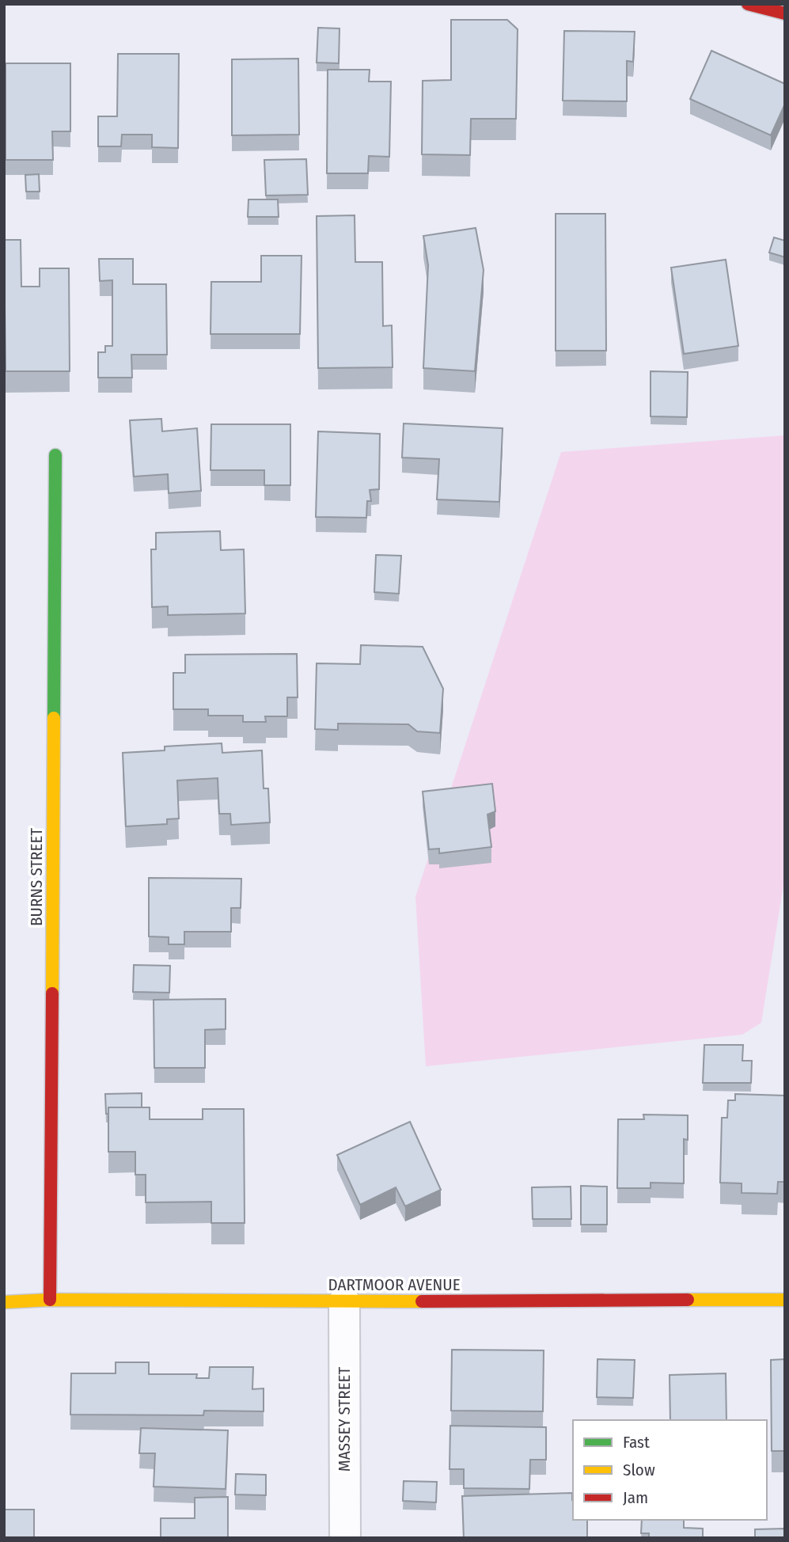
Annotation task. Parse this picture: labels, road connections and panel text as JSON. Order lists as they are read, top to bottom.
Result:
{
  "streets": {
    "street": ["BURNS STREET", "DARTMOOR AVENUE", "MASSEY STREET"]
  },
  "crossings": [
    ["BURNS STREET", "DARTMOOR AVENUE"],
    ["DARTMOOR AVENUE", "MASSEY STREET"]
  ],
  "legend": ["Fast", "Slow", "Jam"]
}
